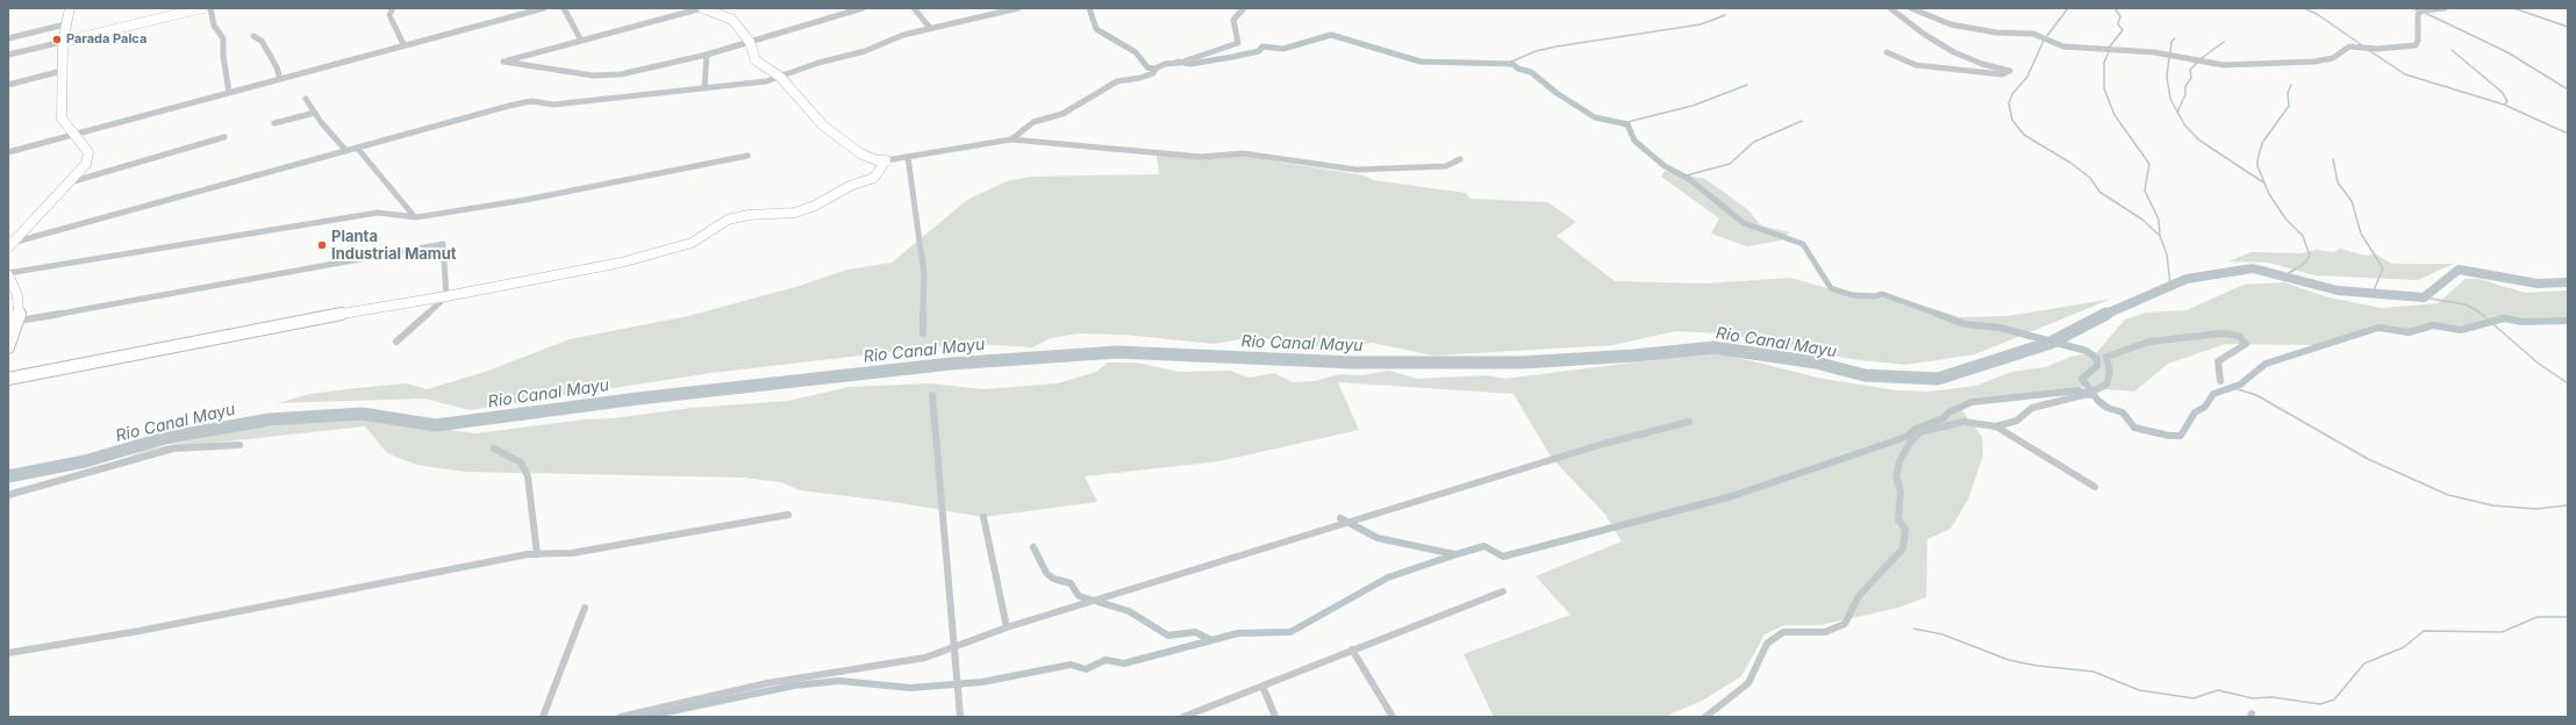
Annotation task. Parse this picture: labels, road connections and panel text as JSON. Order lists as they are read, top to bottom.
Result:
{
  "water": ["Rio Canal Mayu"],
  "places": ["Parada Palca", "Planta Industrial Mamut"]
}
